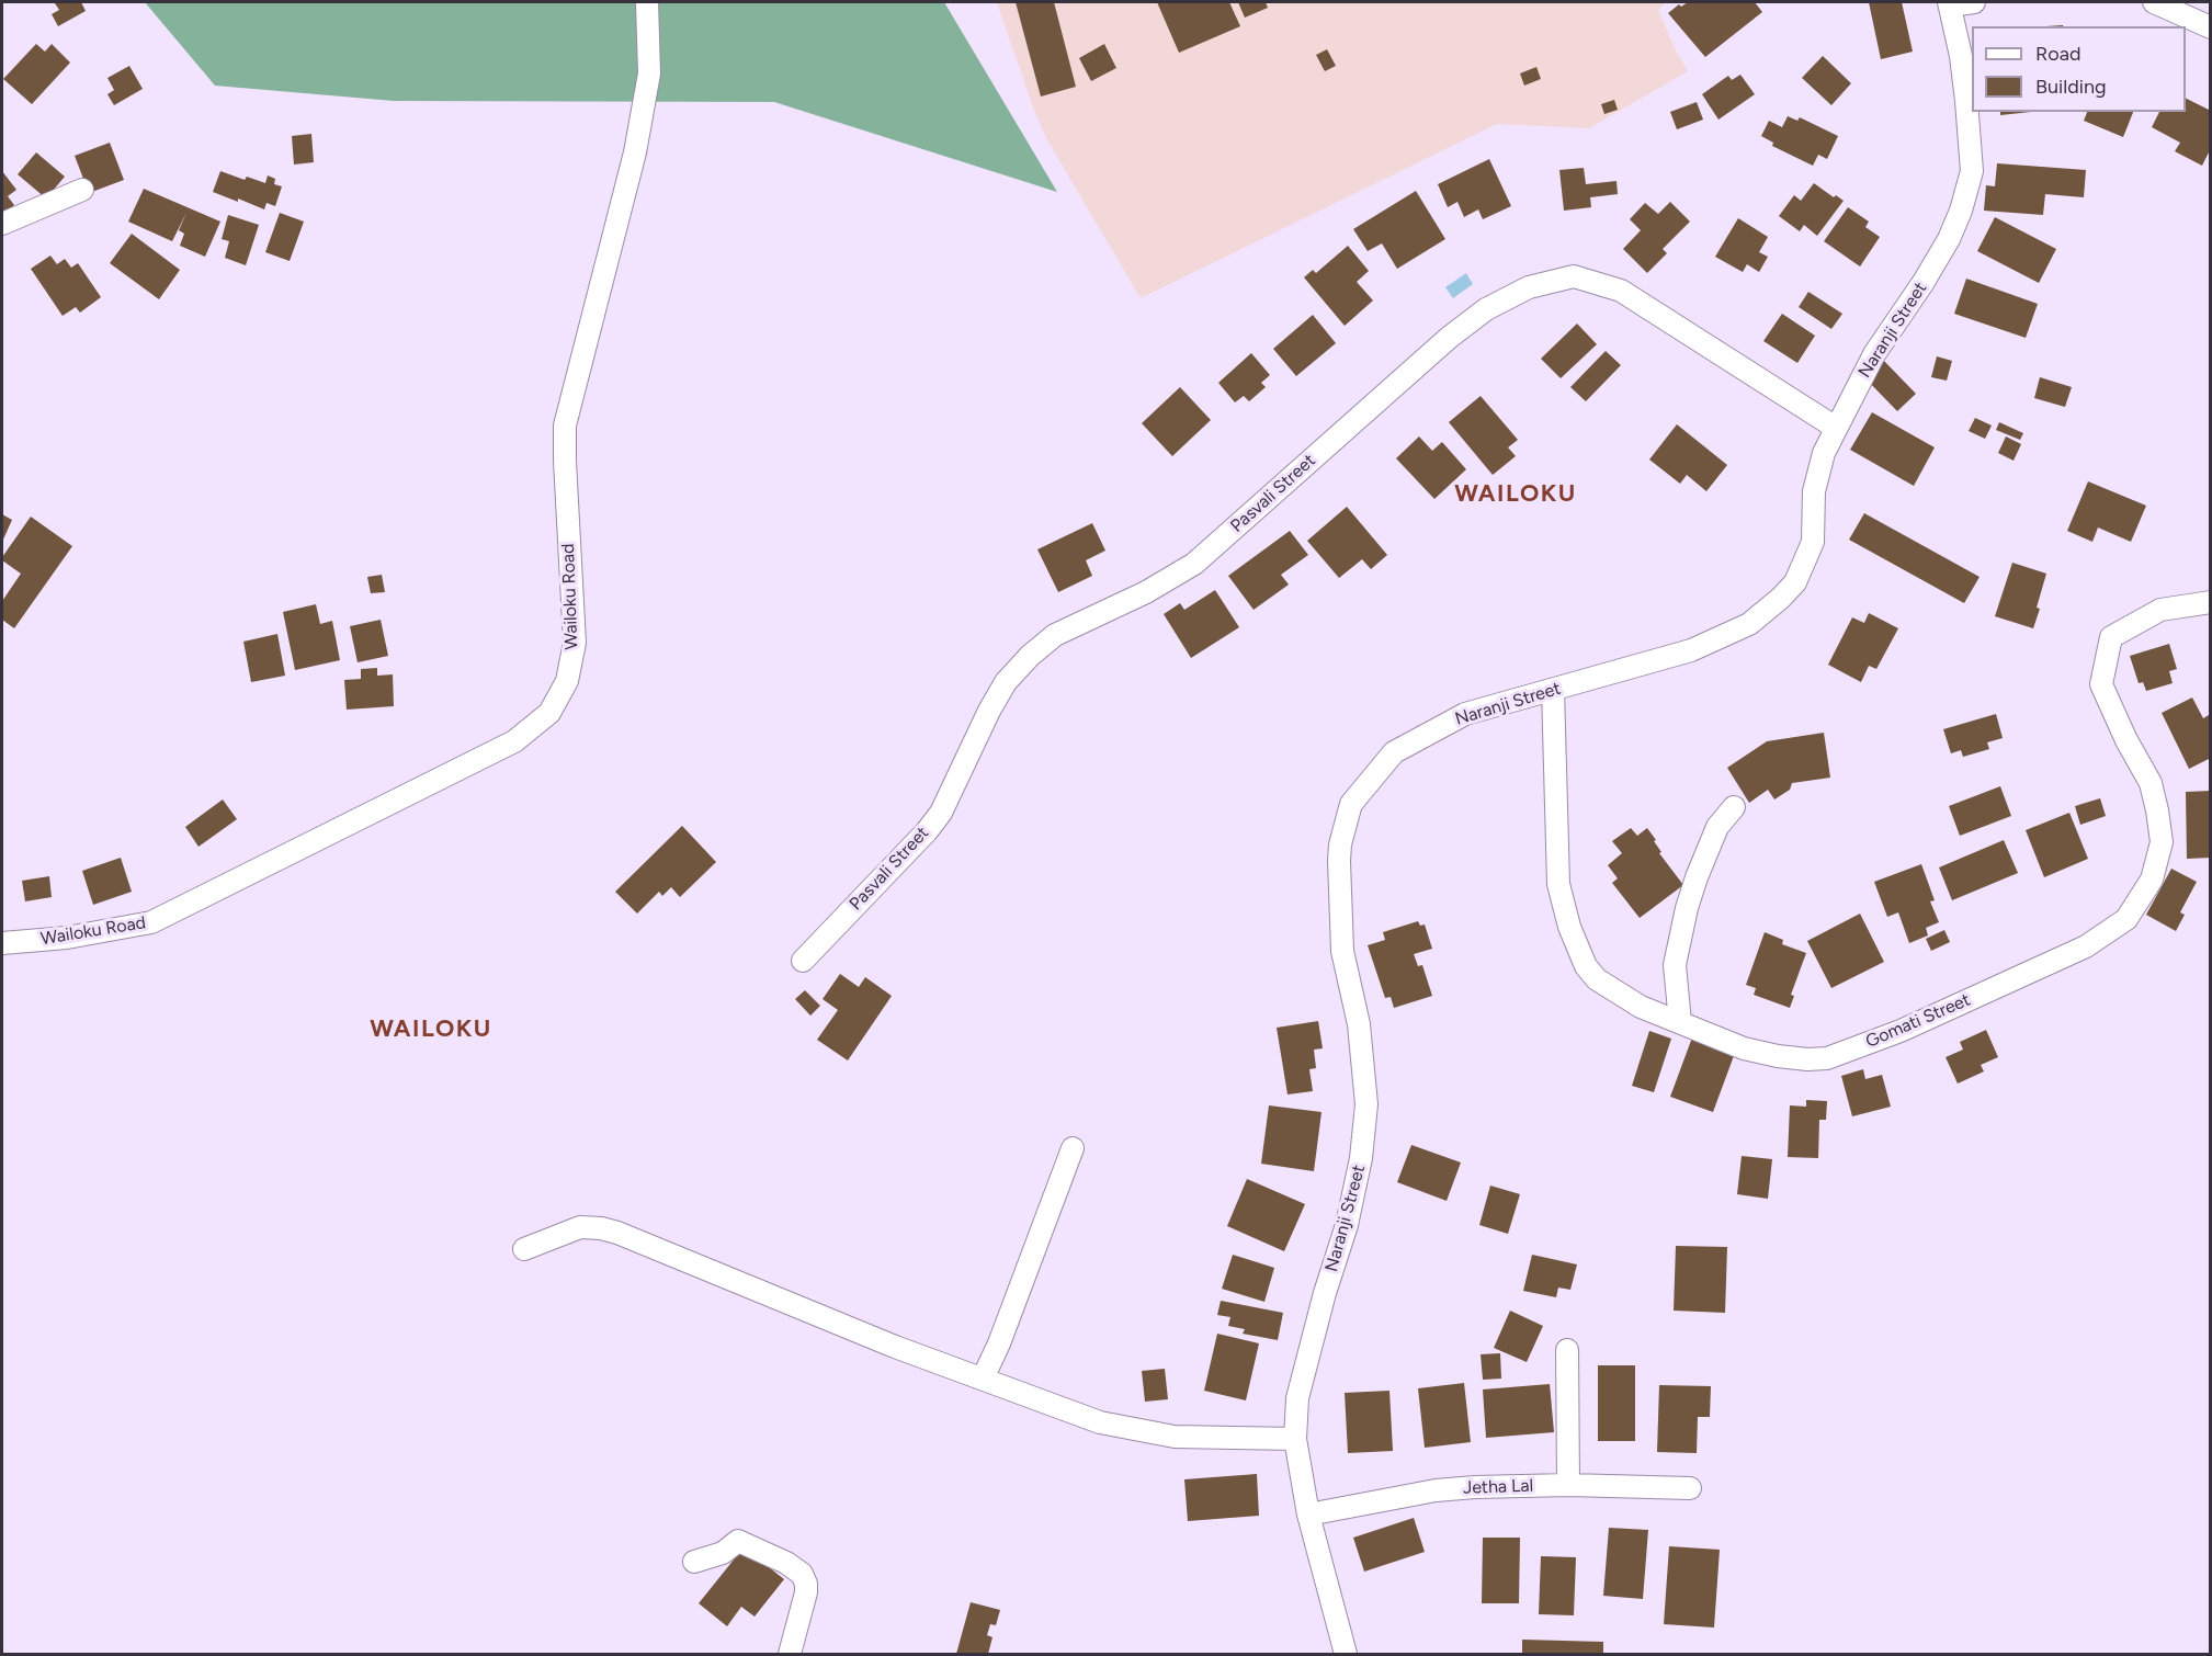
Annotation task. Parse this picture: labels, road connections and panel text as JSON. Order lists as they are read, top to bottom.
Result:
{
  "streets": {
    "street": [
      "Naranji Street",
      "Pasvali Street",
      "Wailoku Road",
      "Gomati Street",
      "Jetha Lal"
    ]
  },
  "crossings": [
    ["Naranji Street", "Pasvali Street"],
    ["Naranji Street", "Gomati Street"],
    ["Naranji Street", "Jetha Lal"]
  ],
  "districts": ["WAILOKU", "WAILOKU"],
  "legend": ["Road", "Building"]
}
